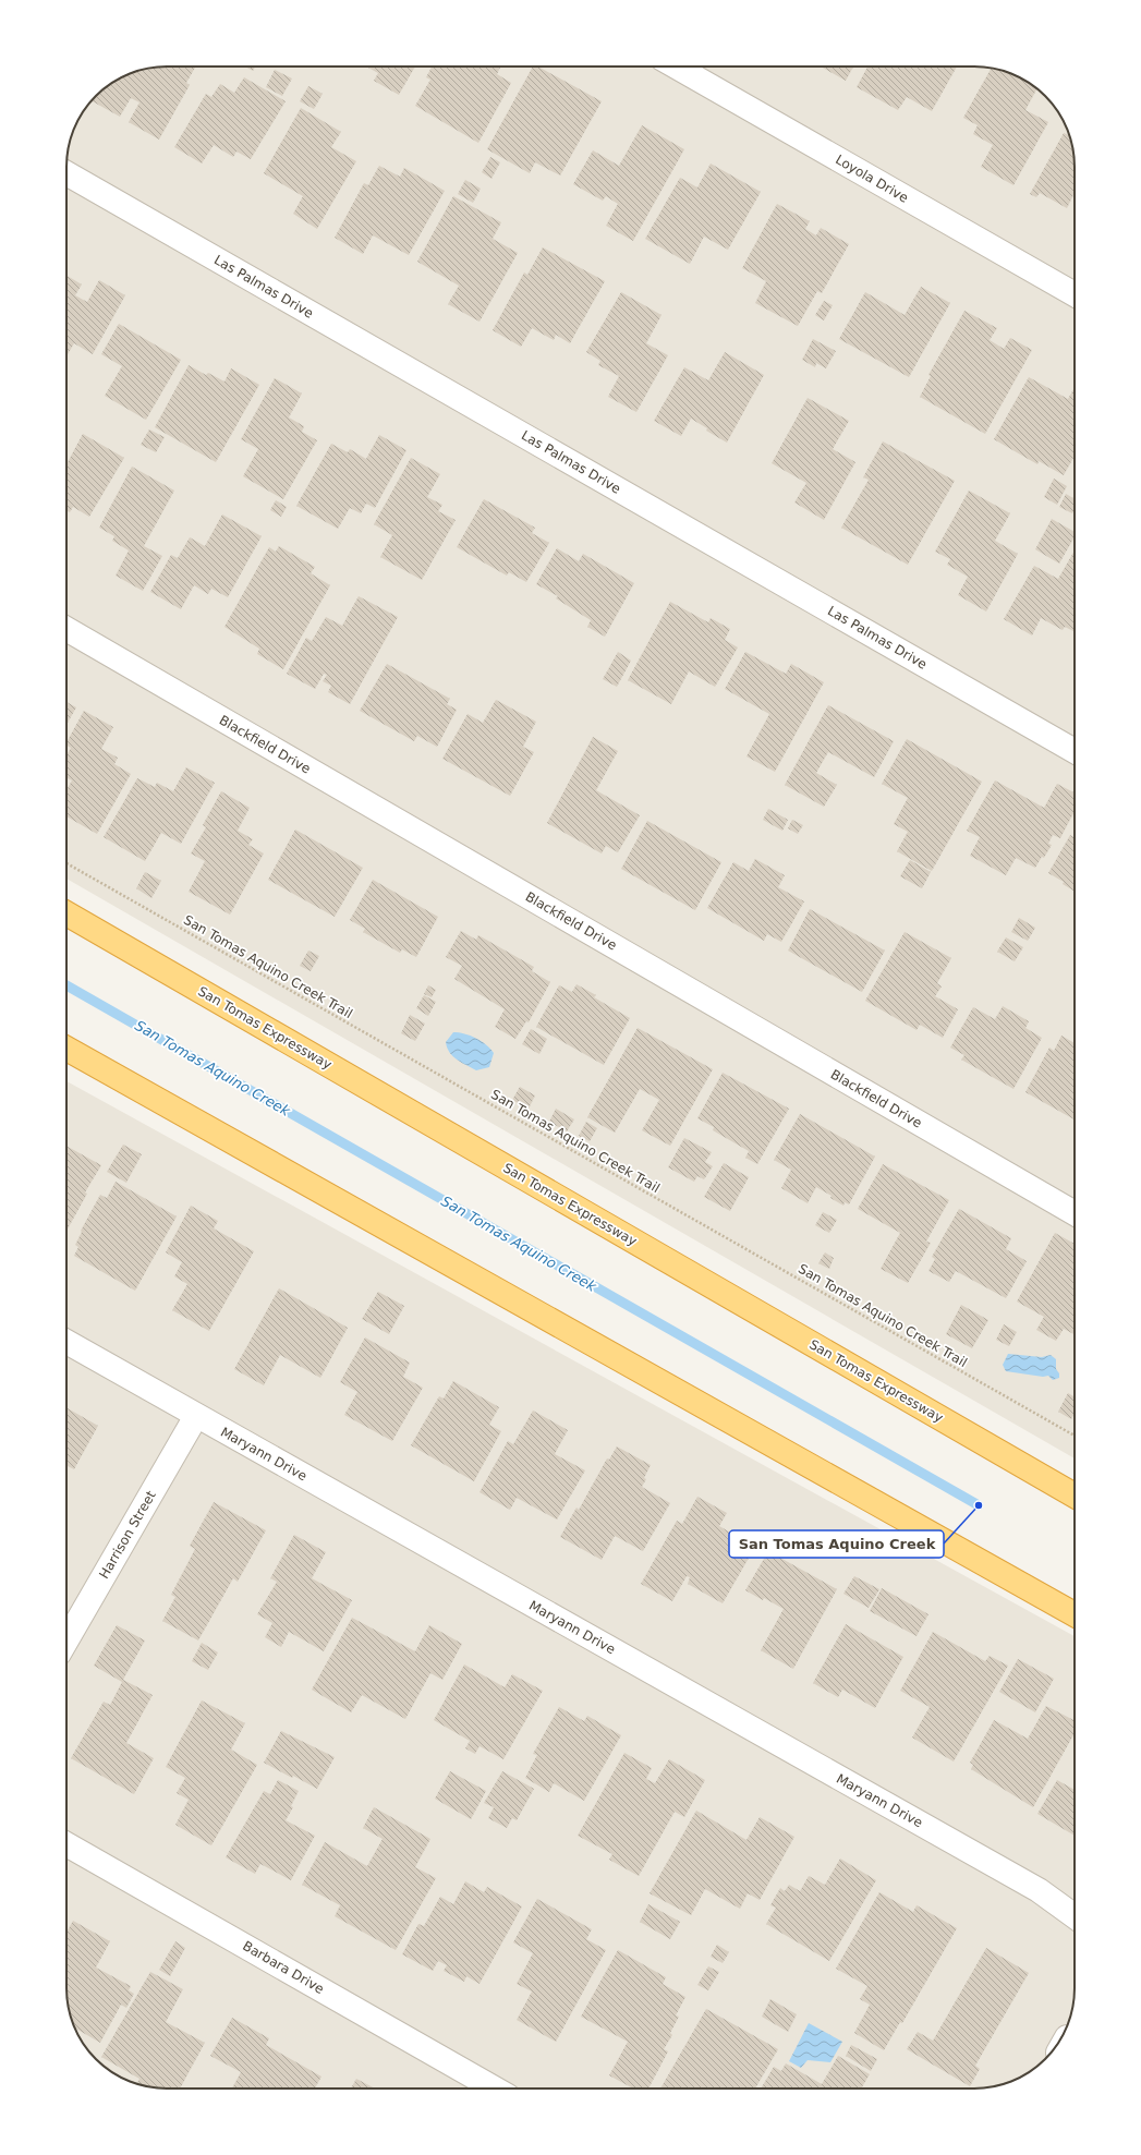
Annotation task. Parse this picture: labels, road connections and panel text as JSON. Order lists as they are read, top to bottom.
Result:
{
  "streets": {
    "highway": ["San Tomas Expressway"],
    "street": [
      "Loyola Drive",
      "Las Palmas Drive",
      "Blackfield Drive",
      "Maryann Drive",
      "Harrison Street",
      "Barbara Drive"
    ],
    "path": ["San Tomas Aquino Creek Trail"]
  },
  "crossings": [
    ["Maryann Drive", "Harrison Street"]
  ],
  "water": ["San Tomas Aquino Creek"],
  "places": ["San Tomas Aquino Creek"]
}
